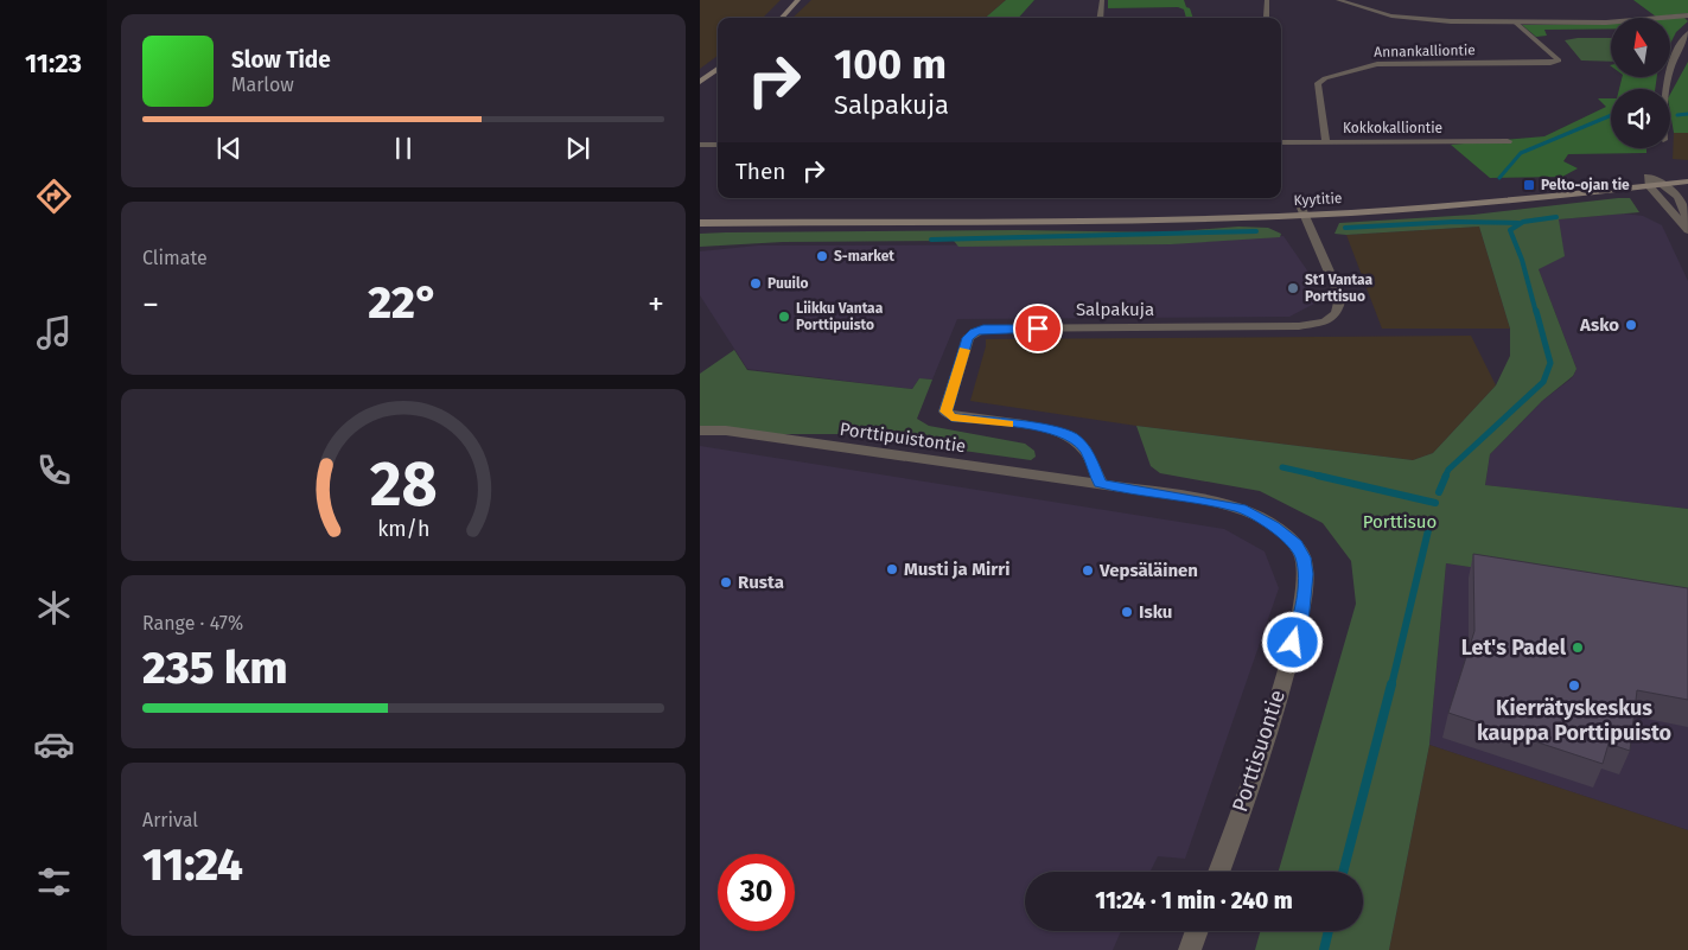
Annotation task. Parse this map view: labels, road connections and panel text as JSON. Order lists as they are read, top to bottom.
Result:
{
  "streets": {
    "main road": ["Kyytitie"],
    "street": [
      "Annankalliontie",
      "Kokkokalliontie",
      "Salpakuja",
      "Porttipuistontie",
      "Porttisuontie"
    ]
  },
  "crossings": [
    ["Annankalliontie", "Kokkokalliontie"],
    ["Kyytitie", "Salpakuja"],
    ["Salpakuja", "Porttipuistontie"],
    ["Salpakuja", "Porttisuontie"],
    ["Porttipuistontie", "Porttisuontie"]
  ],
  "parks": ["Porttisuo"],
  "places": {
    "transit": ["Pelto-ojan tie"],
    "other": [
      "S-market",
      "Puuilo",
      "St1 Vantaa Porttisuo",
      "Liikku Vantaa Porttipuisto",
      "Asko",
      "Musti ja Mirri",
      "Vepsäläinen",
      "Rusta",
      "Isku",
      "Let's Padel",
      "Kierrätyskeskus kauppa Porttipuisto"
    ]
  },
  "north": "top",
  "page": {
    "tabs": "11:23",
    "turn": ["100 m", "Salpakuja"],
    "song": ["Slow Tide", "Marlow"],
    "then": "Then",
    "tile": [
      "Climate",
      ["Range · 47%", "235 km"],
      ["Arrival", "11:24"]
    ],
    "heat": ["−", "22°", "+"],
    "limit": "30",
    "trip": "11:24 · 1 min · 240 m",
    "gauge": ["28", "km/h"]
  }
}
